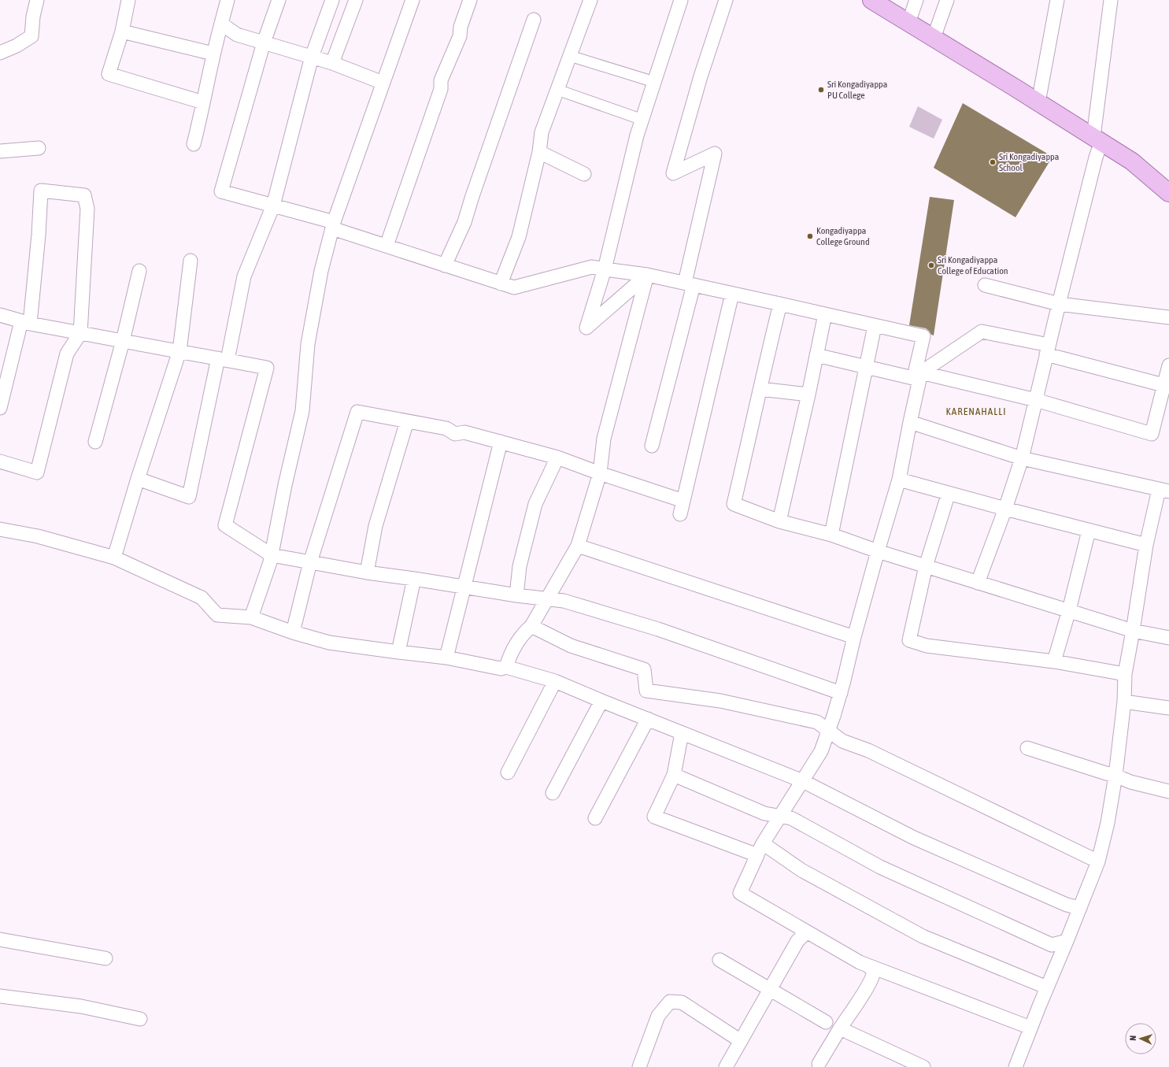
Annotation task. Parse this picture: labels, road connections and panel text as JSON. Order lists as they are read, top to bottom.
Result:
{
  "districts": ["KARENAHALLI"],
  "places": [
    "Sri Kongadiyappa PU College",
    "Sri Kongadiyappa School",
    "Kongadiyappa College Ground",
    "Sri Kongadiyappa College of Education"
  ],
  "north": "left"
}
